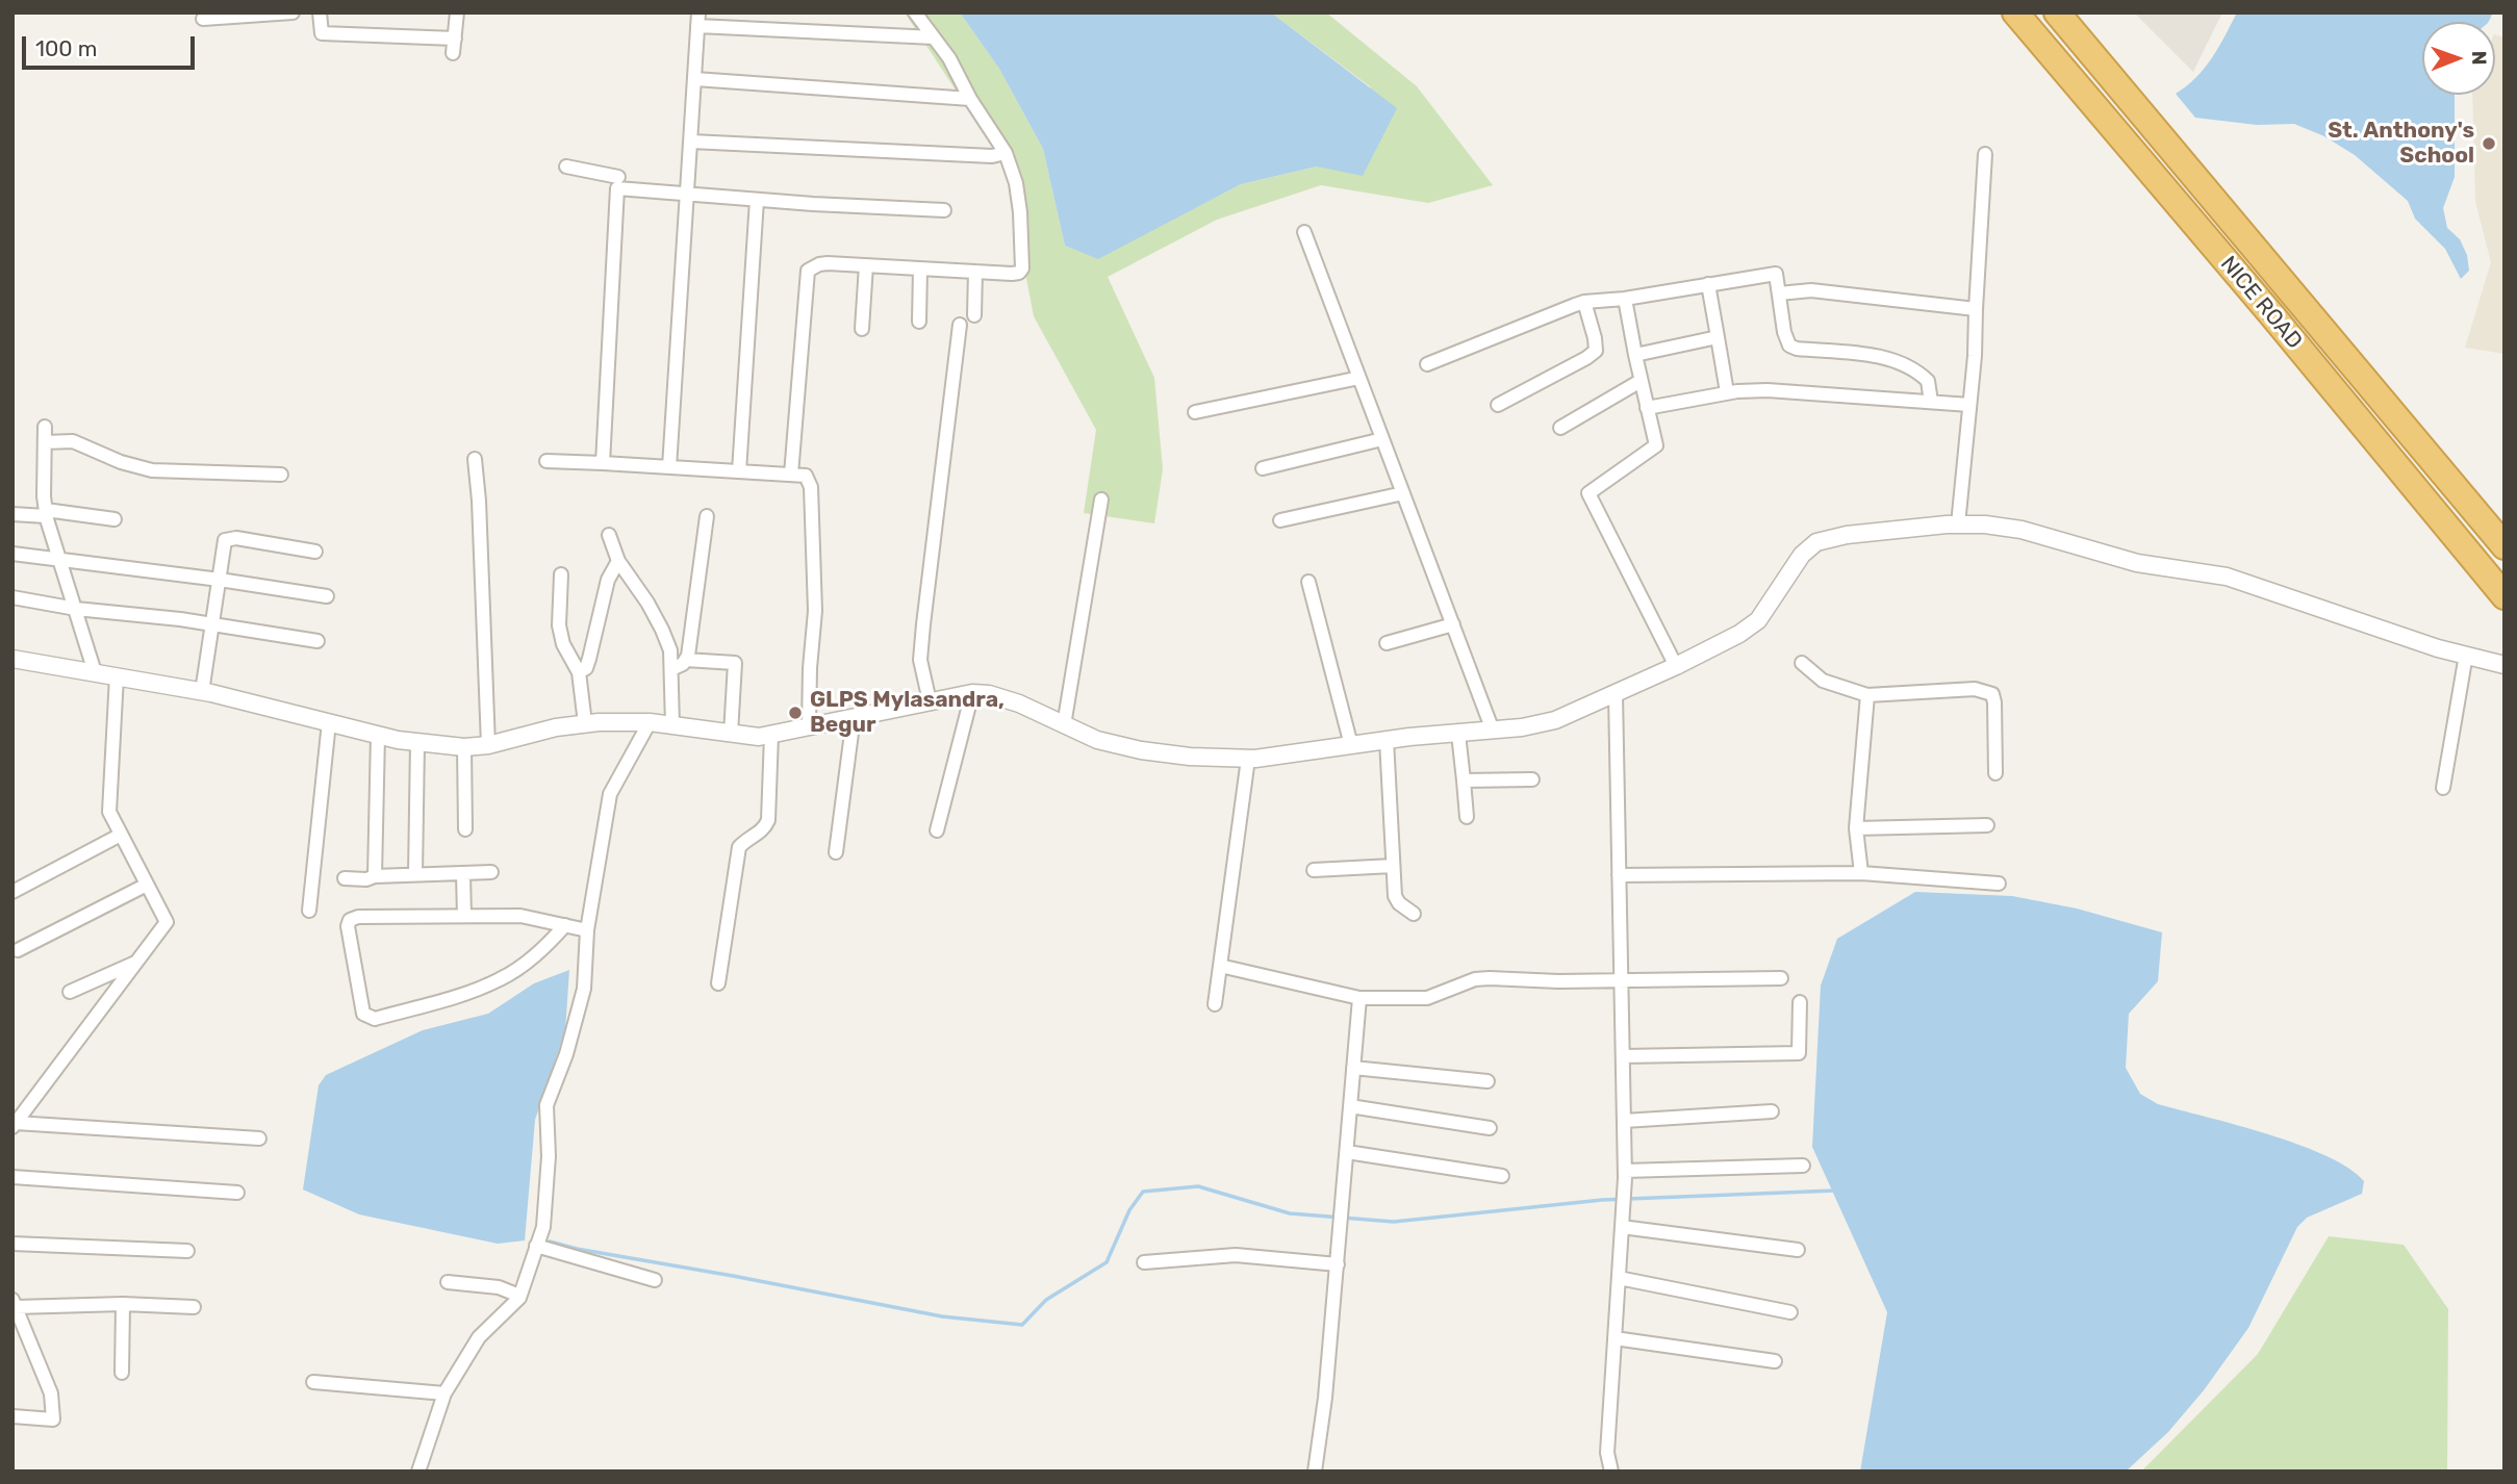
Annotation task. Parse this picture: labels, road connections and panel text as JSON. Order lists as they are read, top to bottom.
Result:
{
  "streets": {
    "highway": ["NICE ROAD"]
  },
  "places": ["St. Anthony's School", "GLPS Mylasandra, Begur"],
  "scale_bar": "100 m",
  "north": "right"
}
